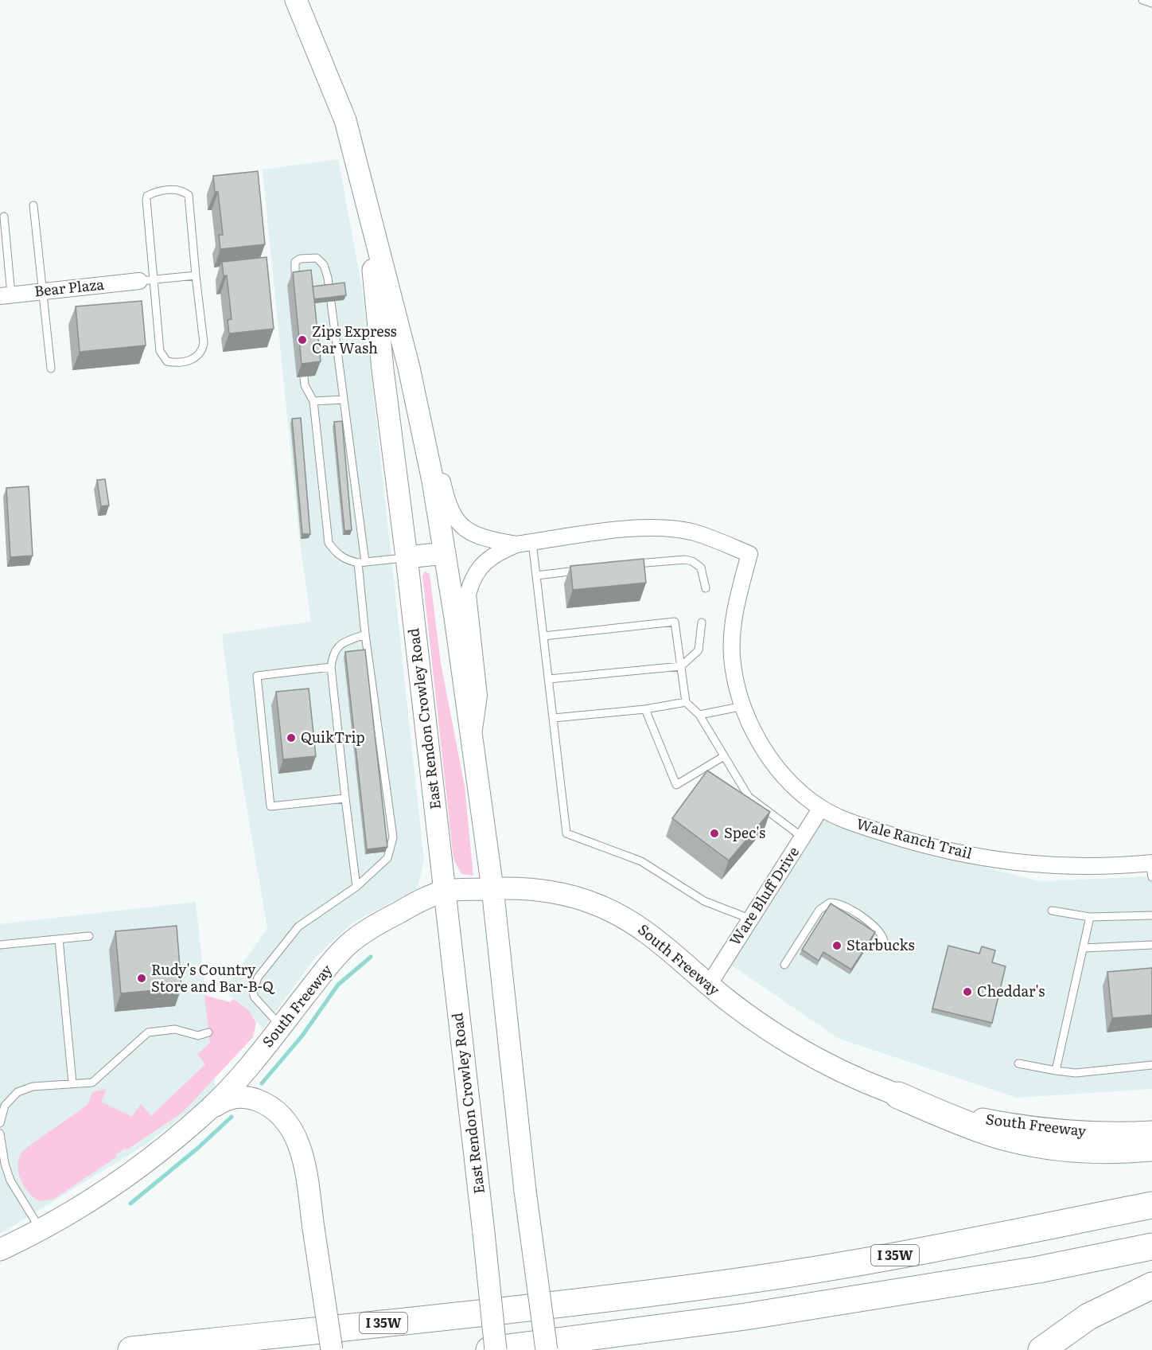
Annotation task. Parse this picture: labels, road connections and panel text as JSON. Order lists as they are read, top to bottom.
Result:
{
  "streets": {
    "highway": ["I 35W"],
    "main road": ["East Rendon Crowley Road", "South Freeway"],
    "street": ["Bear Plaza", "Wale Ranch Trail", "Ware Bluff Drive"]
  },
  "crossings": [
    ["East Rendon Crowley Road", "South Freeway"],
    ["Wale Ranch Trail", "Ware Bluff Drive"],
    ["Ware Bluff Drive", "South Freeway"]
  ],
  "places": [
    "Zips Express Car Wash",
    "QuikTrip",
    "Spec's",
    "Starbucks",
    "Rudy's Country Store and Bar-B-Q",
    "Cheddar's"
  ]
}
